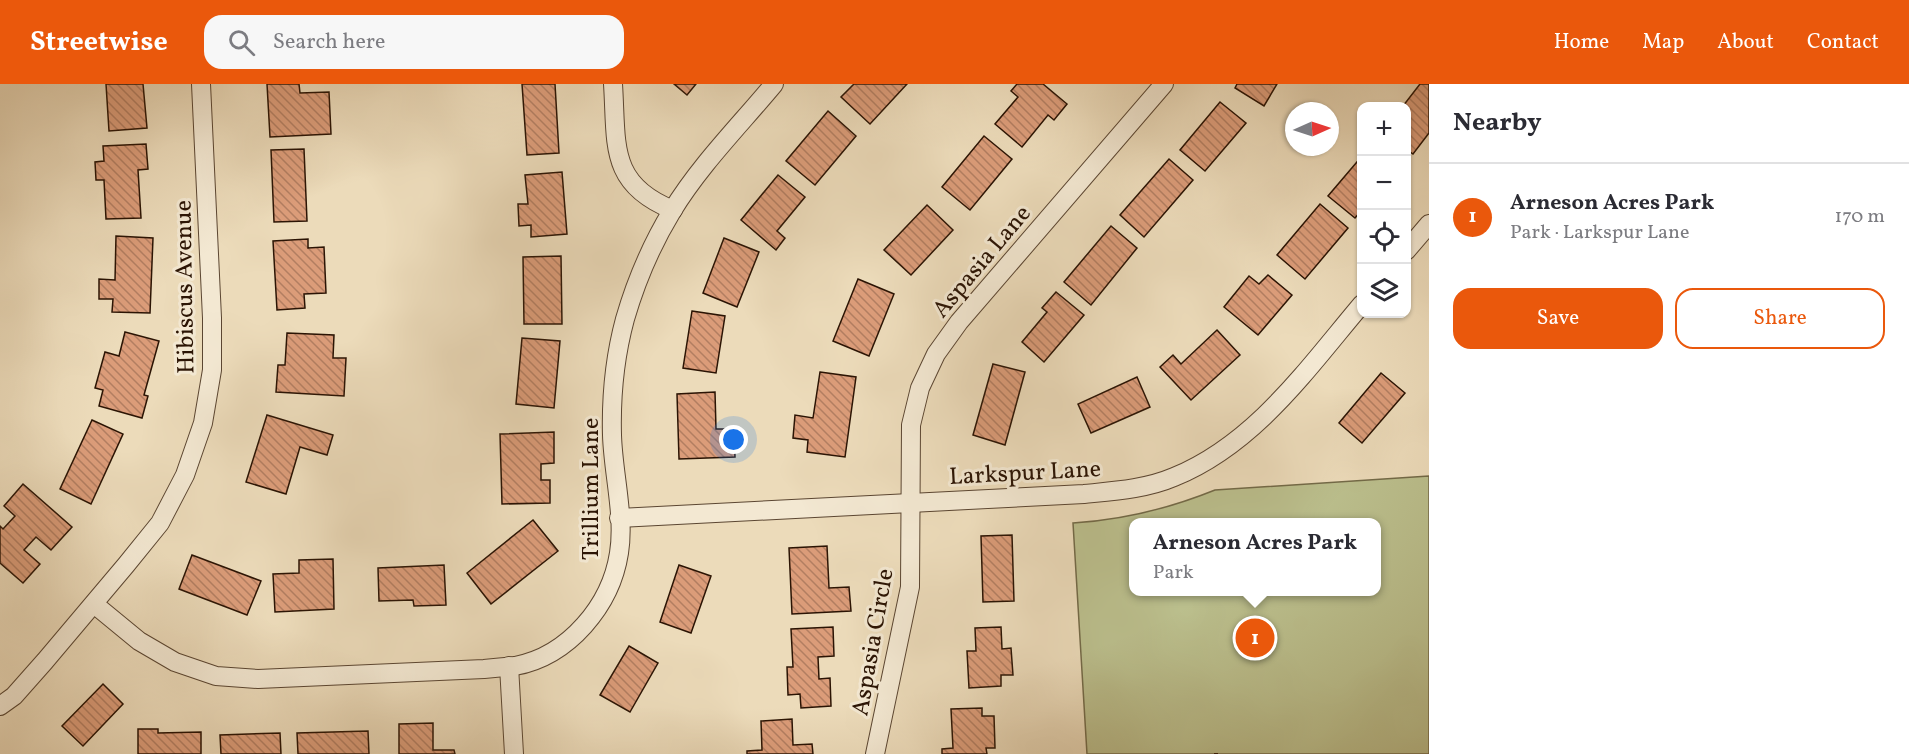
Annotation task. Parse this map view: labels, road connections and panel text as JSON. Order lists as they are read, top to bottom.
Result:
{
  "streets": {
    "street": [
      "Aspasia Lane",
      "Hibiscus Avenue",
      "Larkspur Lane",
      "Trillium Lane",
      "Aspasia Circle"
    ]
  },
  "crossings": [
    ["Aspasia Lane", "Larkspur Lane"],
    ["Aspasia Lane", "Aspasia Circle"],
    ["Hibiscus Avenue", "Trillium Lane"],
    ["Larkspur Lane", "Trillium Lane"],
    ["Larkspur Lane", "Aspasia Circle"]
  ],
  "north": "right",
  "page": {
    "header": "Streetwise",
    "search": "Search here",
    "nav": [
      "Home",
      "Map",
      "About",
      "Contact"
    ],
    "heading": "Nearby",
    "map_buttons": ["+", "−"],
    "list": [
      {
        "mark": "1",
        "name": "Arneson Acres Park",
        "note": "Park · Larkspur Lane",
        "value": "170 m"
      }
    ],
    "buttons": ["Save", "Share"],
    "popup": ["Arneson Acres Park", "Park"],
    "pins": "1"
  }
}
